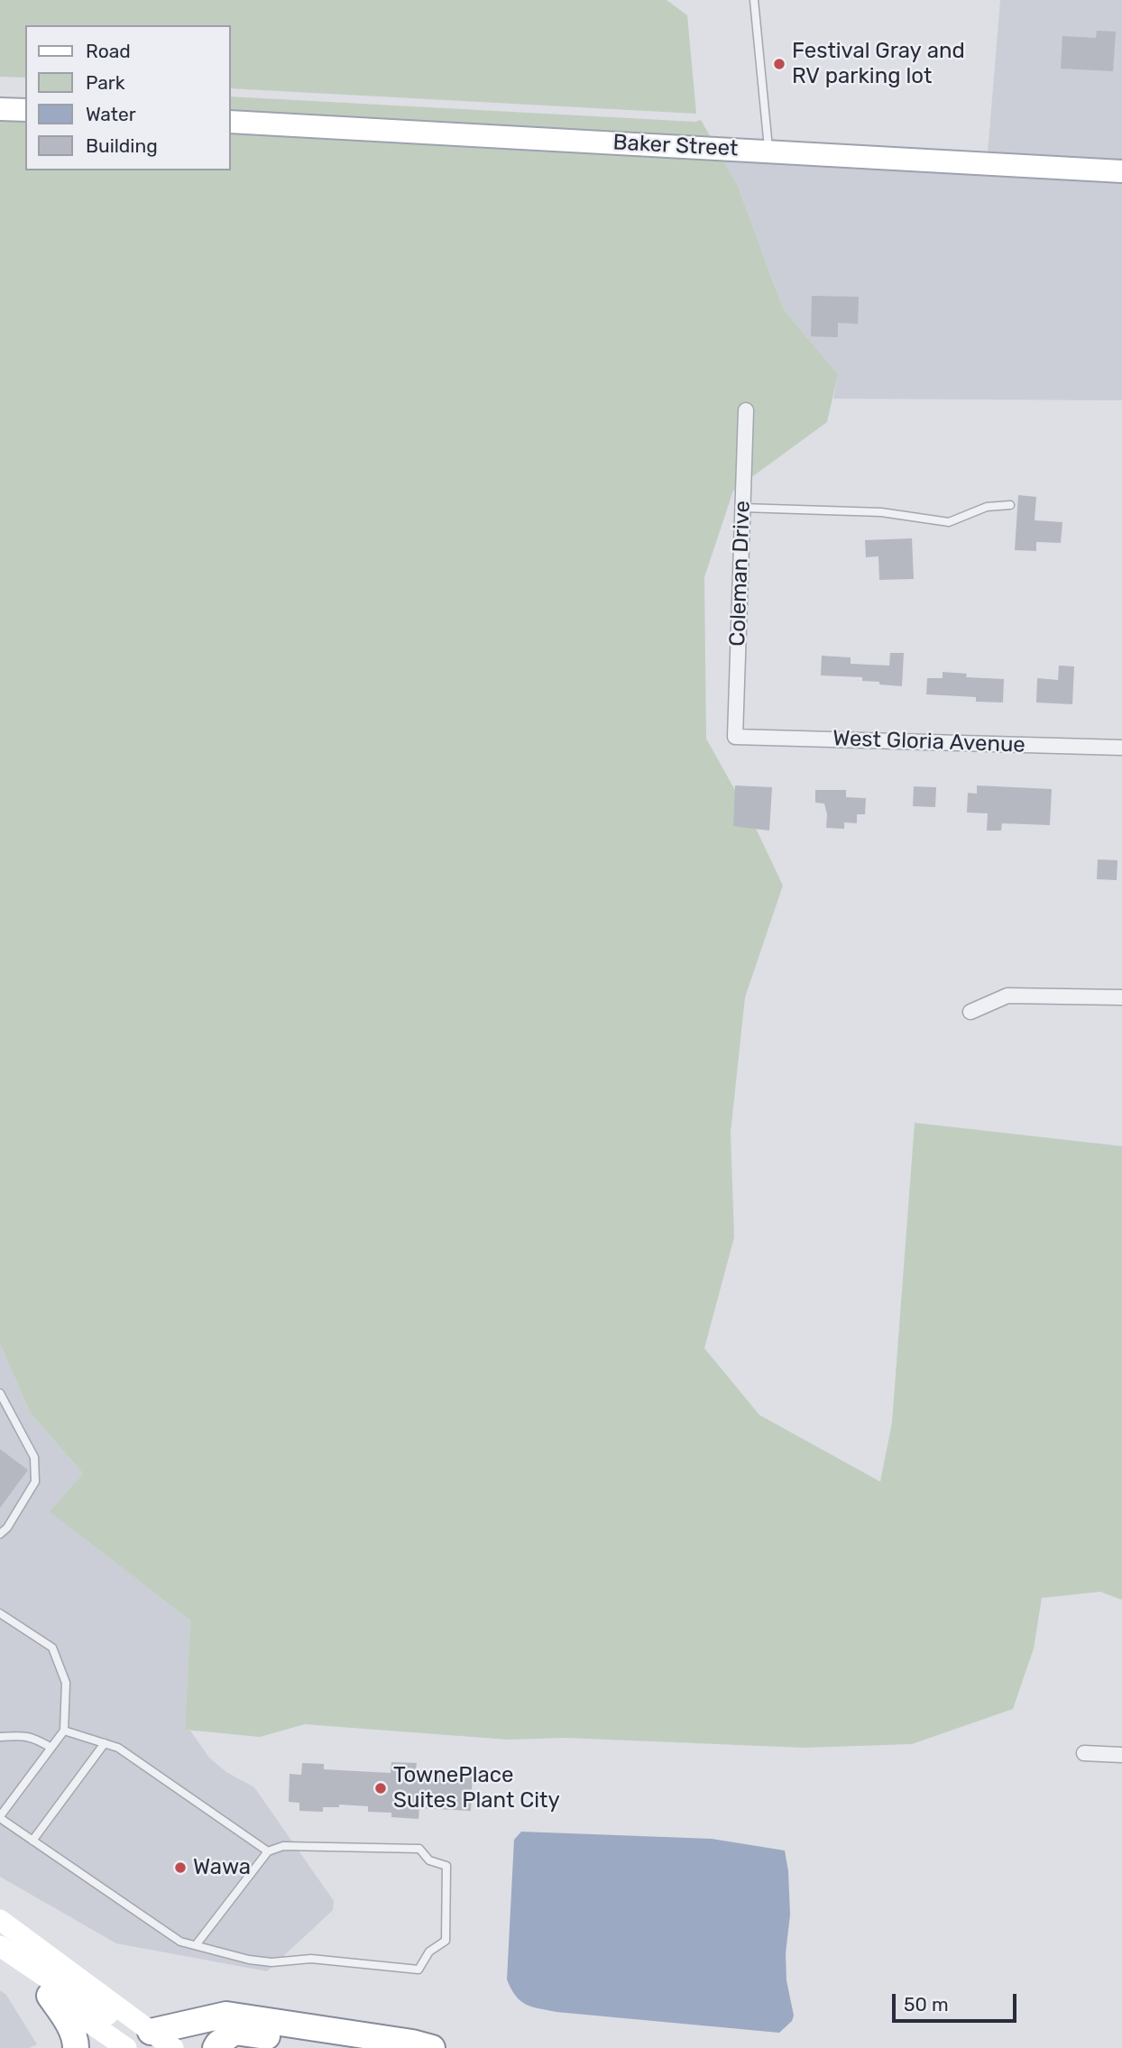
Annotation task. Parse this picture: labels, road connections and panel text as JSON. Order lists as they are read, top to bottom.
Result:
{
  "streets": {
    "main road": ["Baker Street"],
    "street": ["Coleman Drive", "West Gloria Avenue"]
  },
  "crossings": [
    ["Coleman Drive", "West Gloria Avenue"]
  ],
  "places": ["Festival Gray and RV parking lot", "TownePlace Suites Plant City", "Wawa"],
  "legend": [
    "Road",
    "Park",
    "Water",
    "Building"
  ],
  "scale_bar": "50 m"
}
